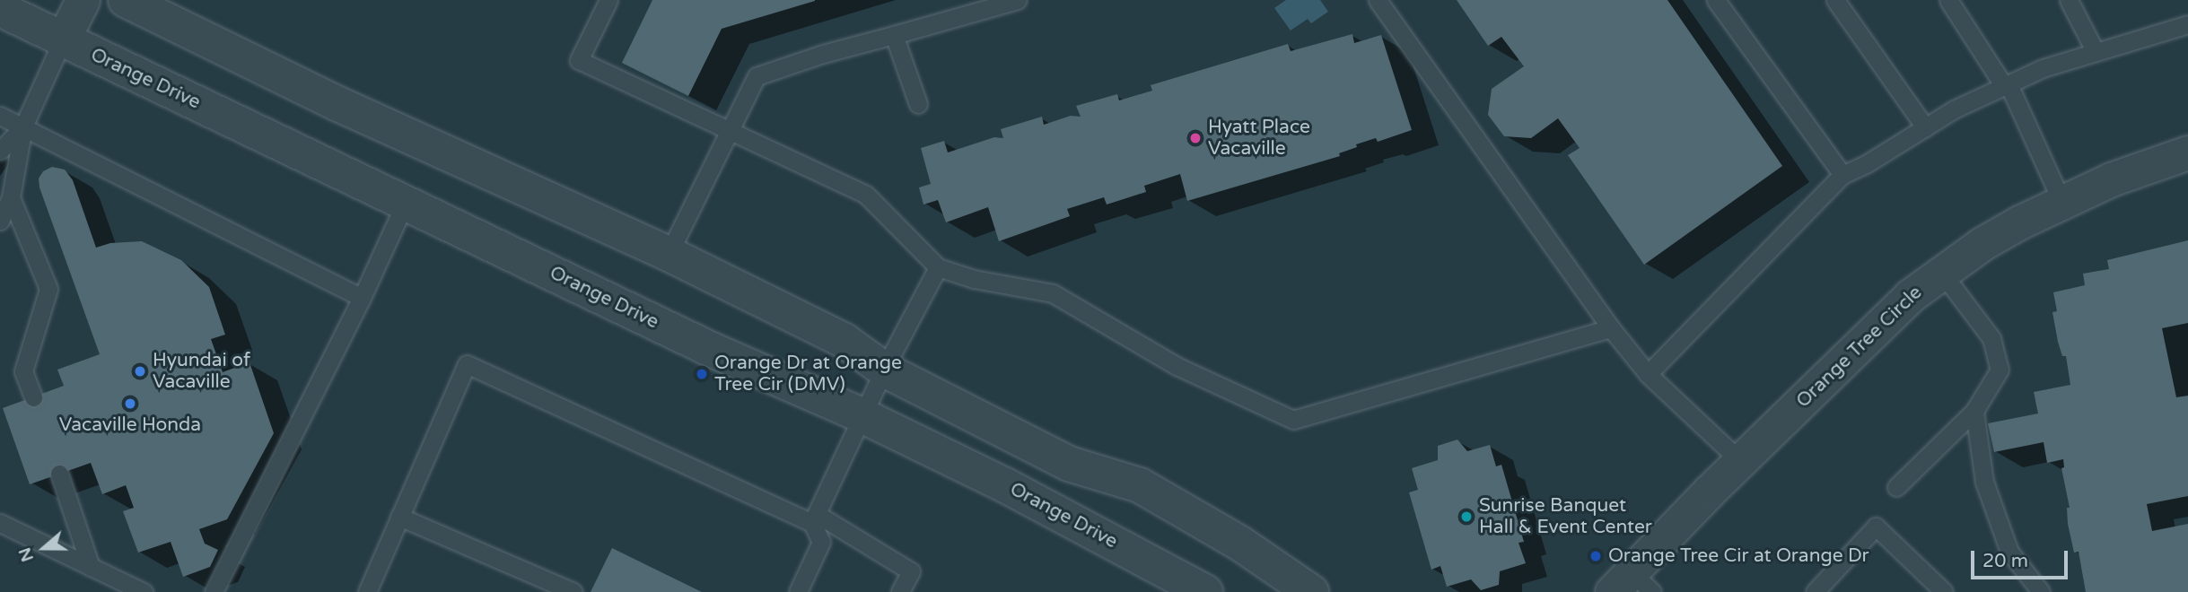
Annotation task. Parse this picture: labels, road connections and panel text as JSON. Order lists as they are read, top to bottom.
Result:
{
  "streets": {
    "street": ["Orange Drive", "Orange Tree Circle"]
  },
  "places": [
    "Hyatt Place Vacaville",
    "Hyundai of Vacaville",
    "Orange Dr at Orange Tree Cir (DMV)",
    "Vacaville Honda",
    "Sunrise Banquet Hall & Event Center",
    "Orange Tree Cir at Orange Dr"
  ],
  "scale_bar": "20 m",
  "north": "left"
}
